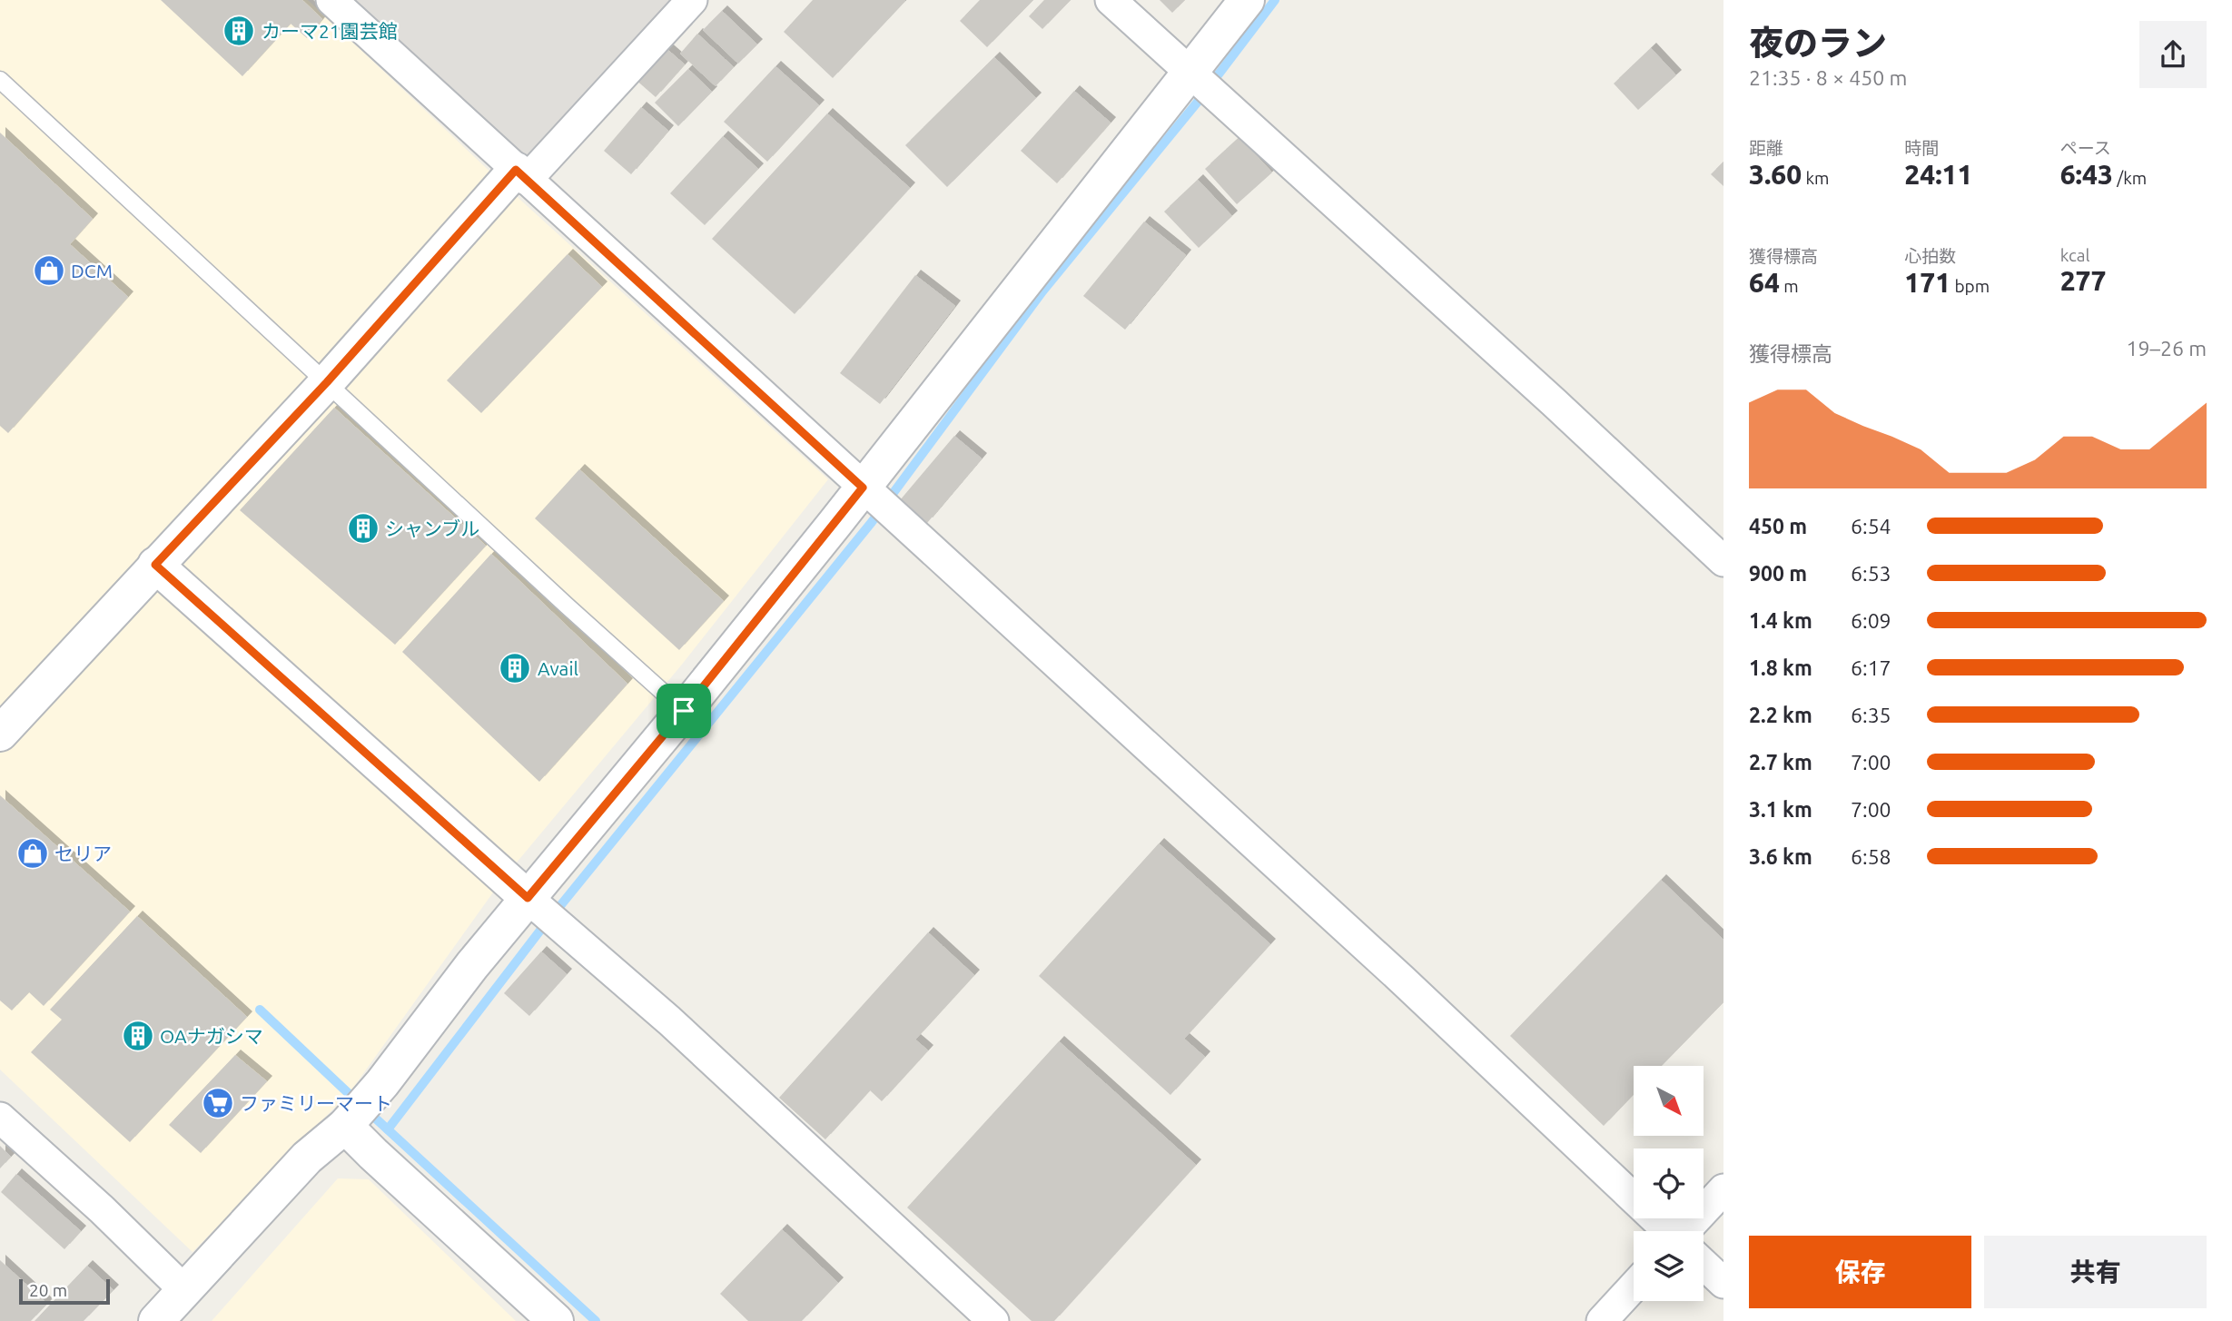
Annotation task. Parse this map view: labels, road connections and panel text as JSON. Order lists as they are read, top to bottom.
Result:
{
  "places": {
    "building": [
      "カーマ21園芸館",
      "シャンブル",
      "Avail",
      "OAナガシマ"
    ],
    "shop": ["DCM", "セリア"],
    "supermarket": ["ファミリーマート"]
  },
  "scale_bar": "20 m",
  "north": "bottom right",
  "page": {
    "heading": ["夜のラン", "21:35 · 8 × 450 m"],
    "stats": [
      ["距離", "3.60 km"],
      ["時間", "24:11"],
      ["ペース", "6:43 /km"],
      ["獲得標高", "64 m"],
      ["心拍数", "171 bpm"],
      ["kcal", "277"]
    ],
    "chart": ["獲得標高", "19–26 m"],
    "list": [
      {
        "name": "450 m",
        "note": "6:54"
      },
      {
        "name": "900 m",
        "note": "6:53"
      },
      {
        "name": "1.4 km",
        "note": "6:09"
      },
      {
        "name": "1.8 km",
        "note": "6:17"
      },
      {
        "name": "2.2 km",
        "note": "6:35"
      },
      {
        "name": "2.7 km",
        "note": "7:00"
      },
      {
        "name": "3.1 km",
        "note": "7:00"
      },
      {
        "name": "3.6 km",
        "note": "6:58"
      }
    ],
    "buttons": ["保存", "共有"],
    "scale": "20 m"
  }
}
